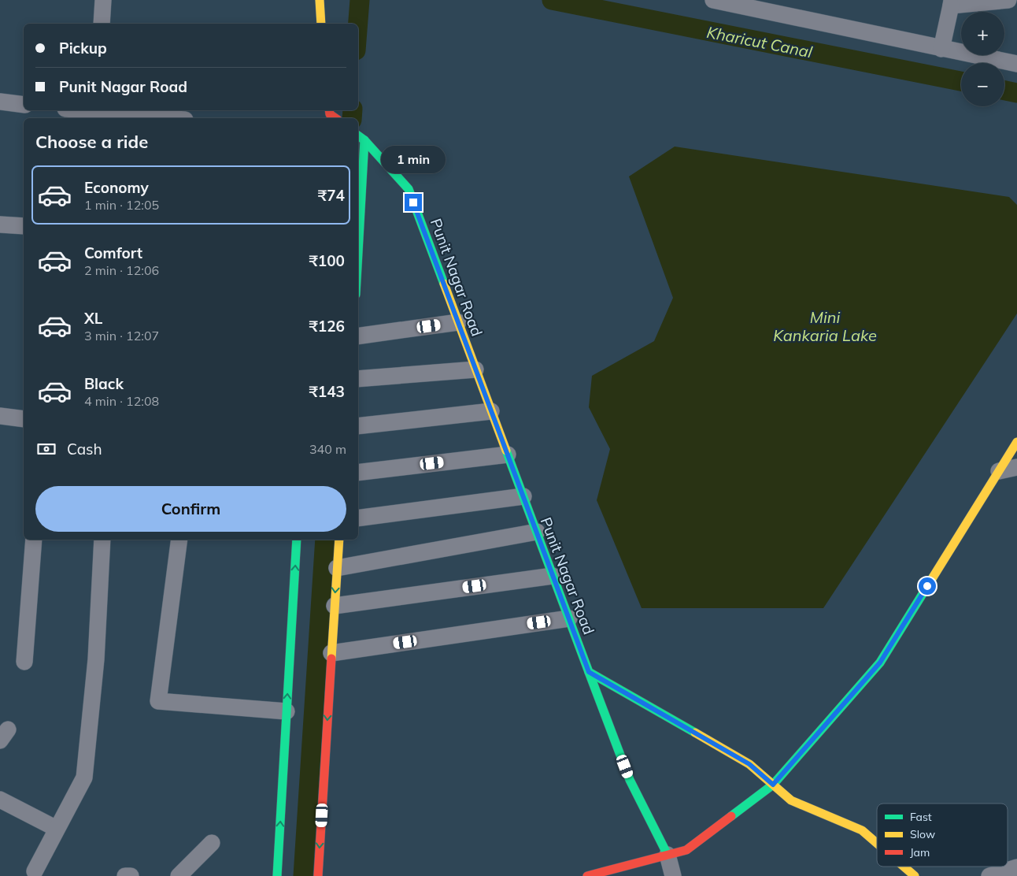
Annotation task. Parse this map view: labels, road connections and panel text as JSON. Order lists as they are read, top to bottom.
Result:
{
  "streets": {
    "street": ["Punit Nagar Road"]
  },
  "water": ["Kharicut Canal", "Mini Kankaria Lake"],
  "legend": ["Fast", "Slow", "Jam"],
  "page": {
    "map_buttons": ["+", "−"],
    "banner": ["Pickup", "Punit Nagar Road"],
    "heading": "Choose a ride",
    "bubble": "1 min",
    "list": [
      {
        "name": "Economy",
        "note": "1 min · 12:05",
        "value": "₹74"
      },
      {
        "name": "Comfort",
        "note": "2 min · 12:06",
        "value": "₹100"
      },
      {
        "name": "XL",
        "note": "3 min · 12:07",
        "value": "₹126"
      },
      {
        "name": "Black",
        "note": "4 min · 12:08",
        "value": "₹143"
      }
    ],
    "pay": ["Cash", "340 m"],
    "buttons": "Confirm"
  }
}
